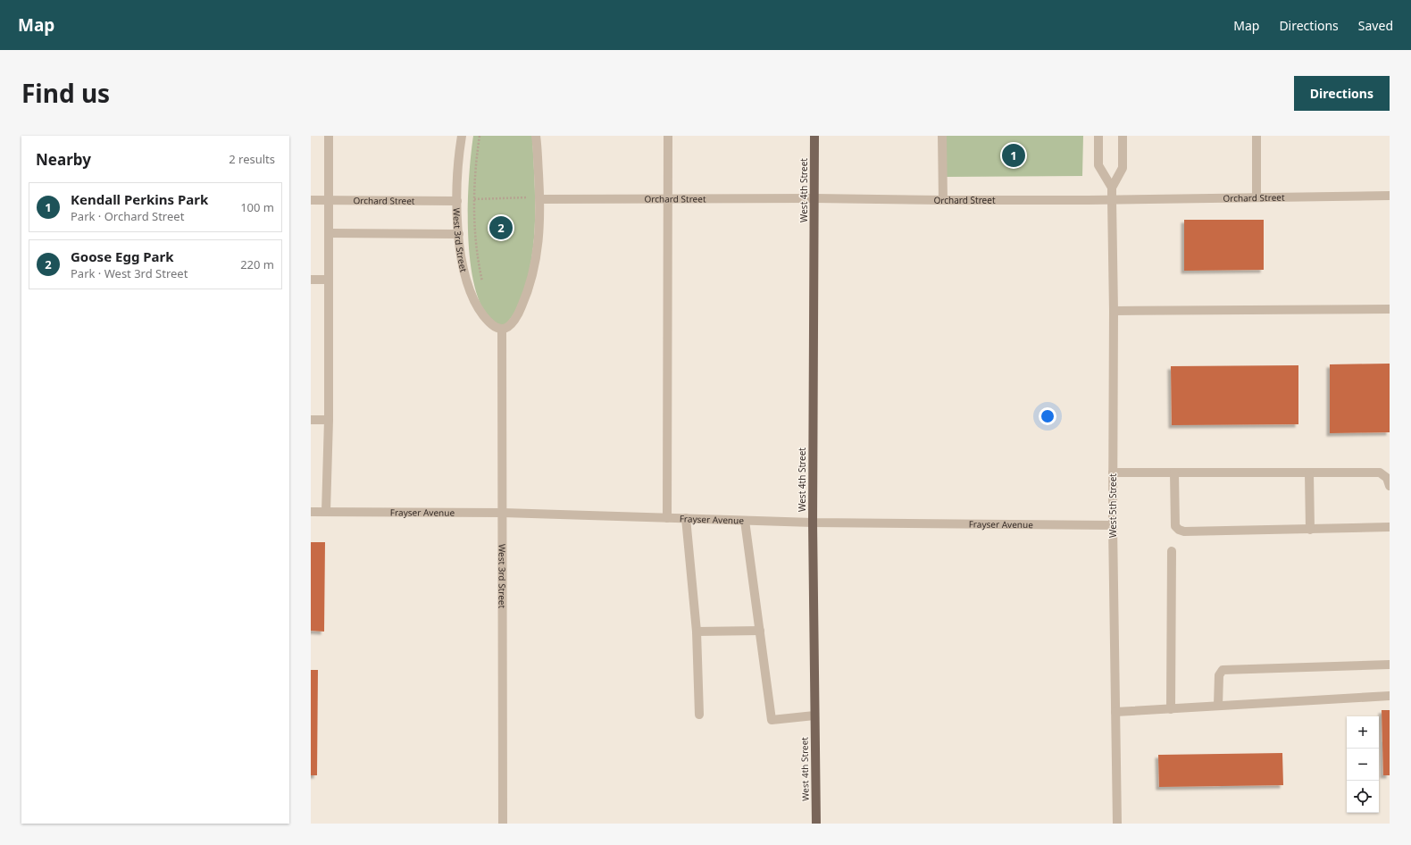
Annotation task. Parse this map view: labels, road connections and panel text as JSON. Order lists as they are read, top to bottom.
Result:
{
  "streets": {
    "main road": ["West 4th Street"],
    "street": [
      "Orchard Street",
      "West 3rd Street",
      "West 5th Street",
      "Frayser Avenue"
    ]
  },
  "crossings": [
    ["West 4th Street", "Orchard Street"],
    ["West 4th Street", "Frayser Avenue"],
    ["Orchard Street", "West 3rd Street"],
    ["Orchard Street", "West 5th Street"],
    ["West 3rd Street", "Frayser Avenue"],
    ["West 5th Street", "Frayser Avenue"]
  ],
  "page": {
    "header": "Map",
    "nav": ["Map", "Directions", "Saved"],
    "title": "Find us",
    "buttons": "Directions",
    "heading": ["Nearby", "2 results"],
    "pins": ["1", "2"],
    "list": [
      {
        "mark": "1",
        "name": "Kendall Perkins Park",
        "note": "Park · Orchard Street",
        "value": "100 m"
      },
      {
        "mark": "2",
        "name": "Goose Egg Park",
        "note": "Park · West 3rd Street",
        "value": "220 m"
      }
    ],
    "map_buttons": ["+", "−"]
  }
}
